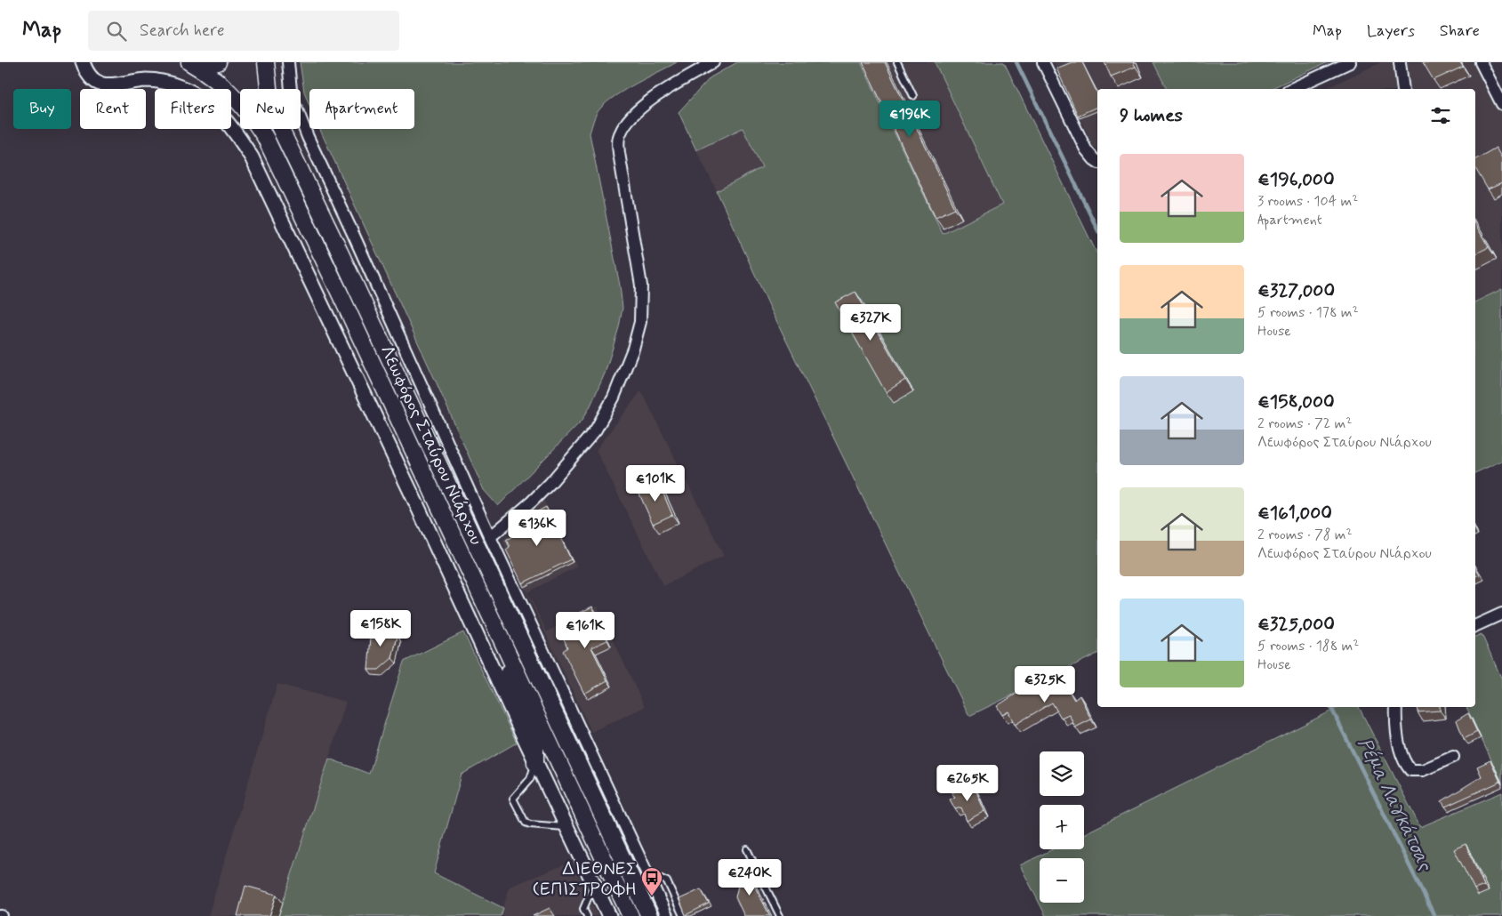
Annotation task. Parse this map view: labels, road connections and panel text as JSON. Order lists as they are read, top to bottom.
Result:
{
  "streets": {
    "main road": ["Λεωφόρος Σταύρου Νιάρχου"]
  },
  "water": ["Ρέμα Λαγκάτσας"],
  "places": {
    "bus stop": ["ΔΙΕΘΝΕΣ (ΕΠΙΣΤΡΟΦΗ"]
  },
  "page": {
    "header": "Map",
    "search": "Search here",
    "nav": ["Map", "Layers", "Share"],
    "chip": [
      "Buy",
      "Rent",
      "Filters",
      "New",
      "Apartment"
    ],
    "heading": "9 homes",
    "price": [
      "€196K",
      "€327K",
      "€101K",
      "€136K",
      "€158K",
      "€161K",
      "€325K",
      "€265K",
      "€240K"
    ],
    "list": [
      {
        "name": "€196,000",
        "note": "3 rooms · 104 m² · Apartment"
      },
      {
        "name": "€327,000",
        "note": "5 rooms · 178 m² · House"
      },
      {
        "name": "€158,000",
        "note": "2 rooms · 72 m² · Λεωφόρος Σταύρου Νιάρχου"
      },
      {
        "name": "€161,000",
        "note": "2 rooms · 78 m² · Λεωφόρος Σταύρου Νιάρχου"
      },
      {
        "name": "€325,000",
        "note": "5 rooms · 188 m² · House"
      }
    ],
    "map_buttons": ["+", "−"]
  }
}
